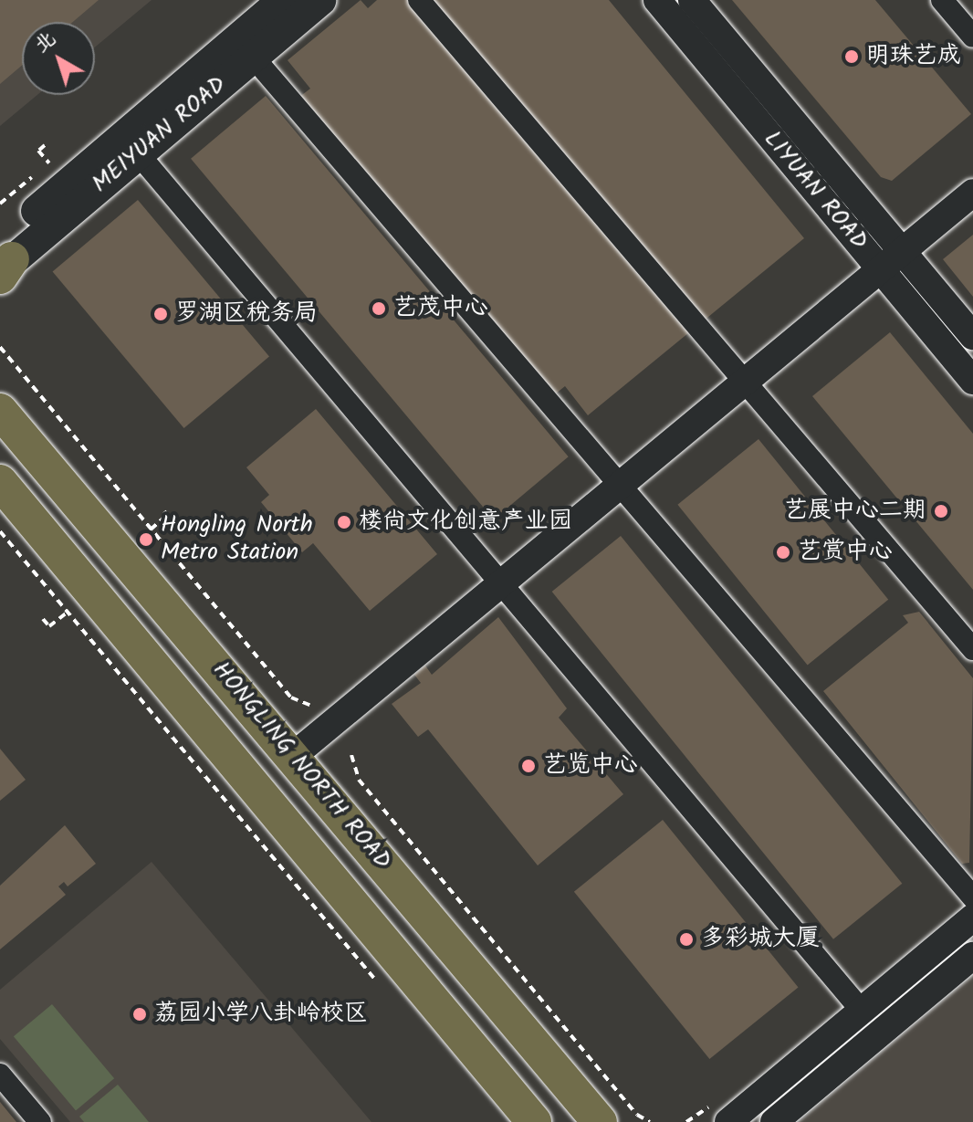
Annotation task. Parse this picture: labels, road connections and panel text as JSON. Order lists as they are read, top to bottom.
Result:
{
  "streets": {
    "main road": ["MEIYUAN ROAD", "HONGLING NORTH ROAD"],
    "street": ["LIYUAN ROAD"]
  },
  "places": [
    "明珠艺成",
    "艺茂中心",
    "罗湖区税务局",
    "艺展中心二期",
    "楼尚文化创意产业园",
    "Hongling North Metro Station",
    "艺赏中心",
    "艺览中心",
    "多彩城大厦",
    "荔园小学八卦岭校区"
  ],
  "north": "top left"
}
